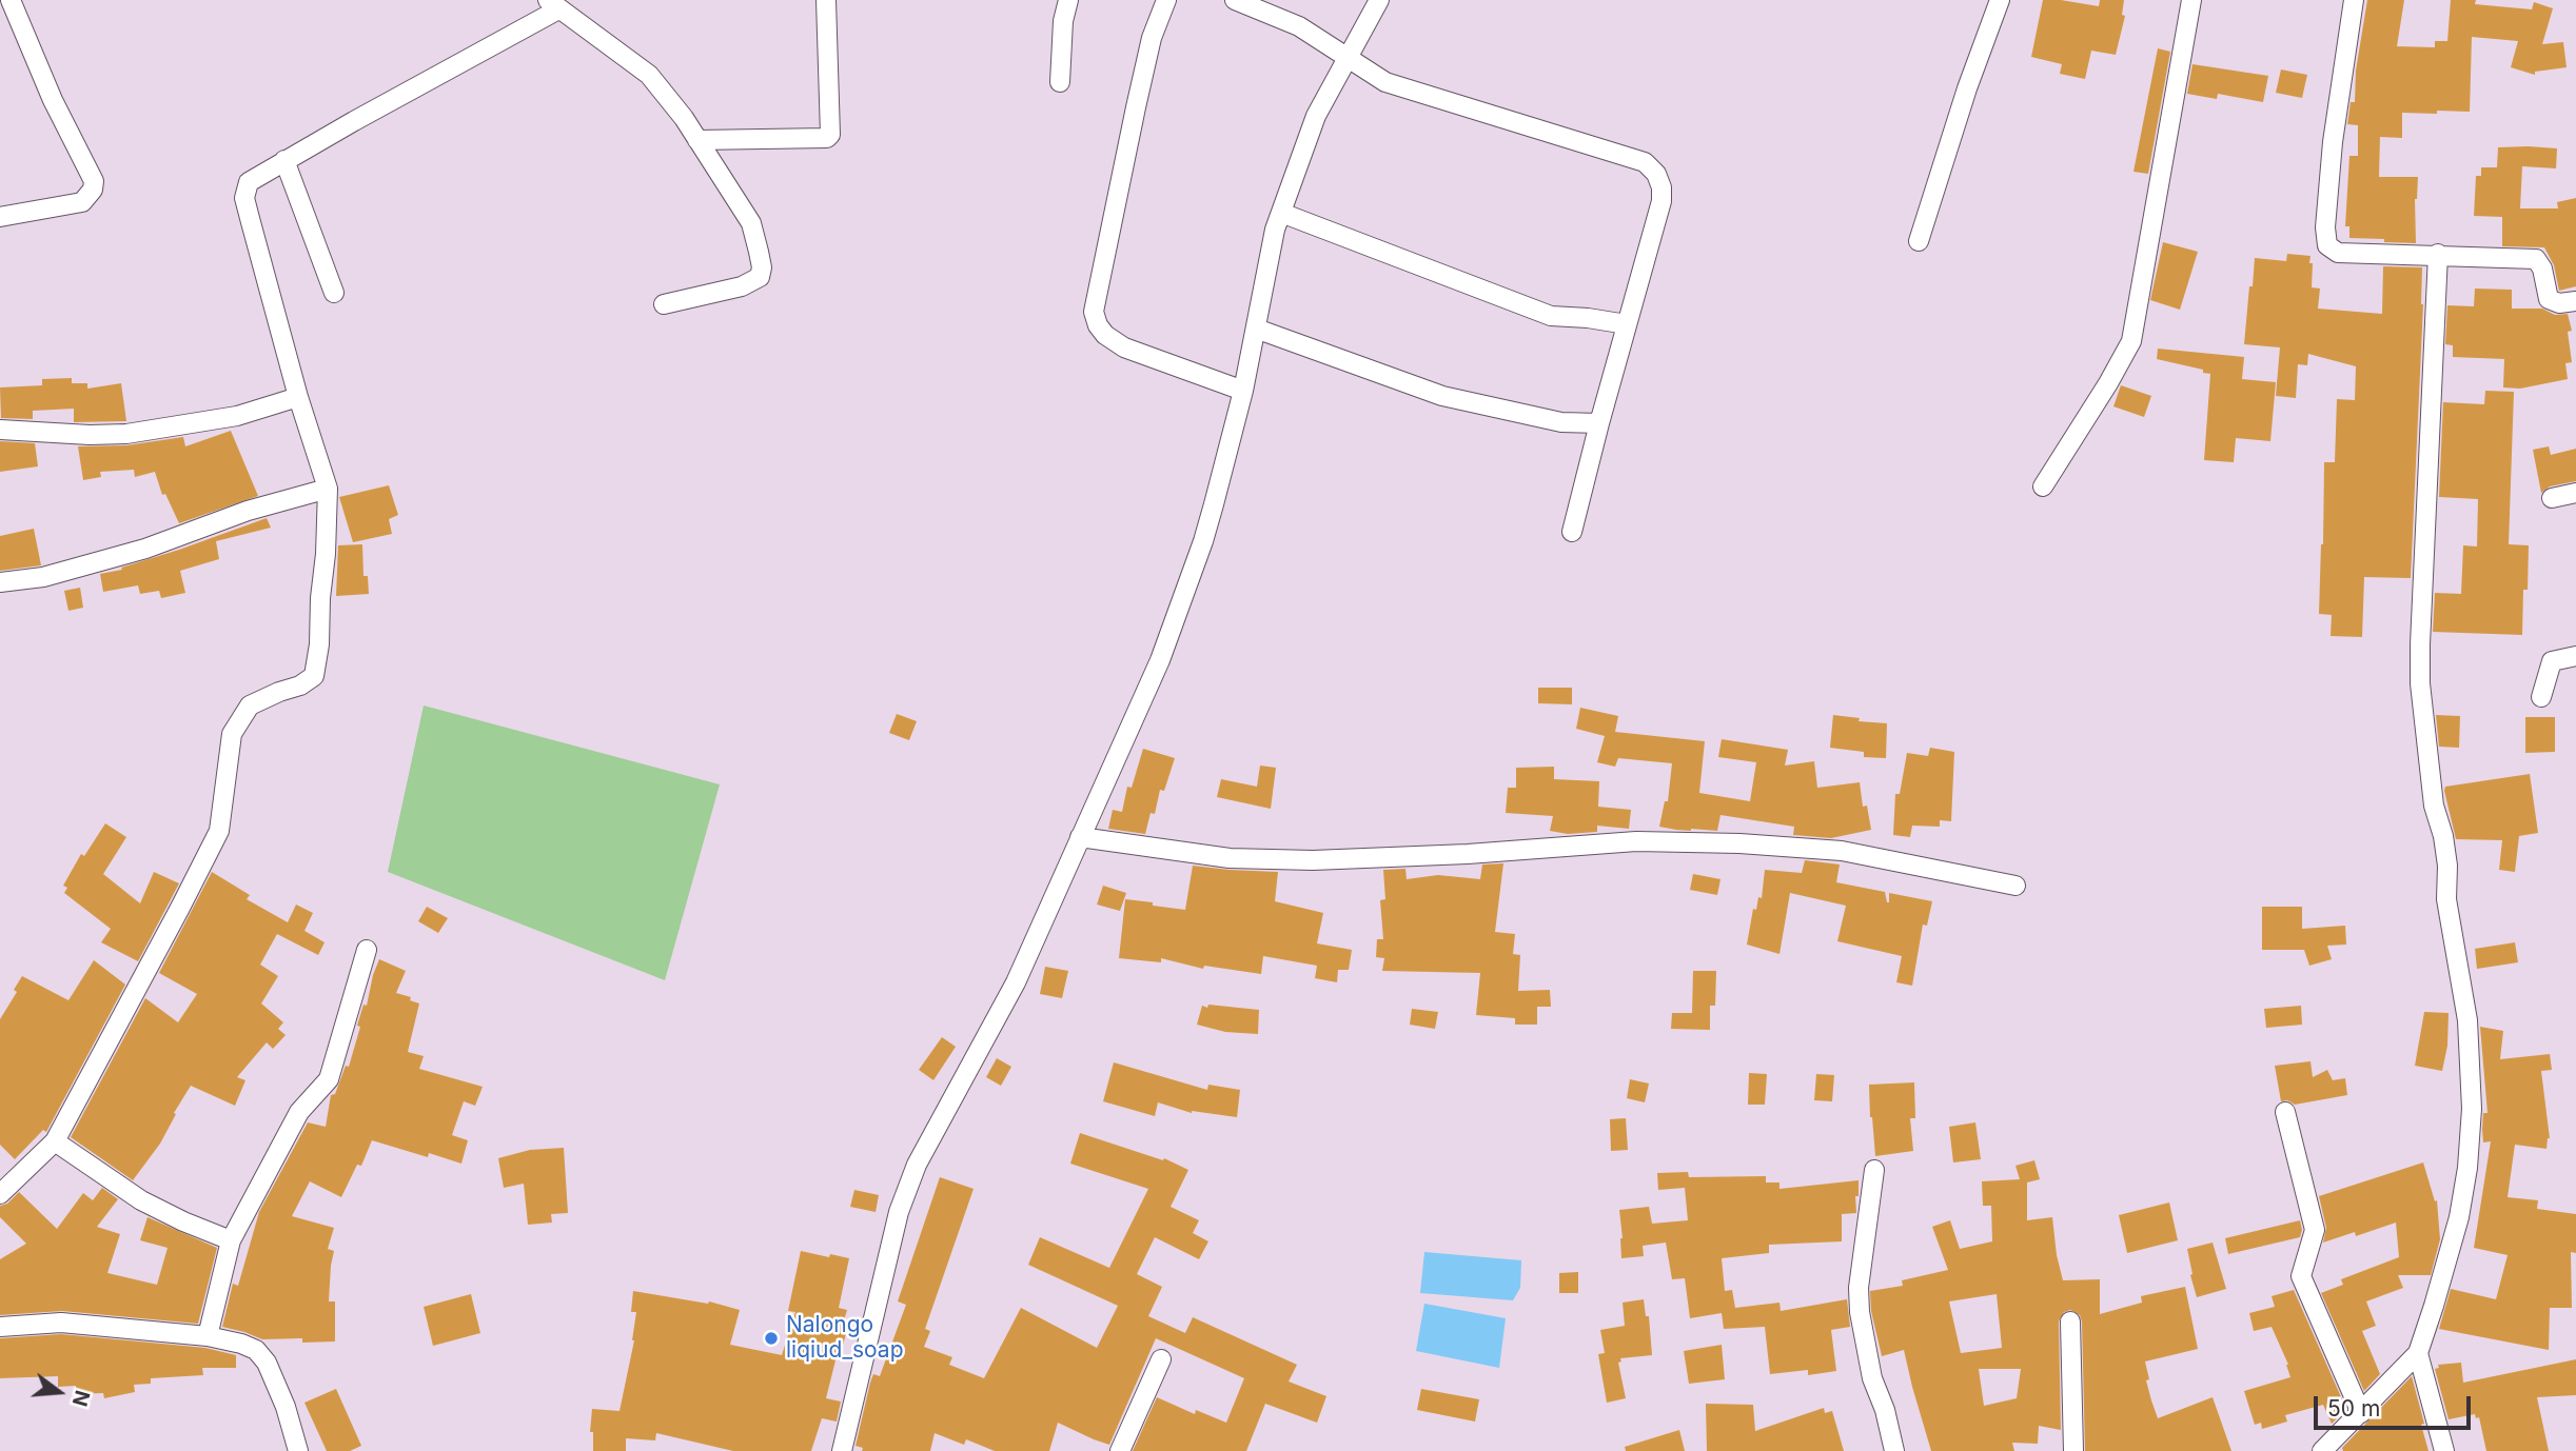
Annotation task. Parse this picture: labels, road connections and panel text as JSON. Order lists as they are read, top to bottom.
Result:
{
  "places": ["Nalongo liqiud_soap"],
  "scale_bar": "50 m",
  "north": "right"
}
